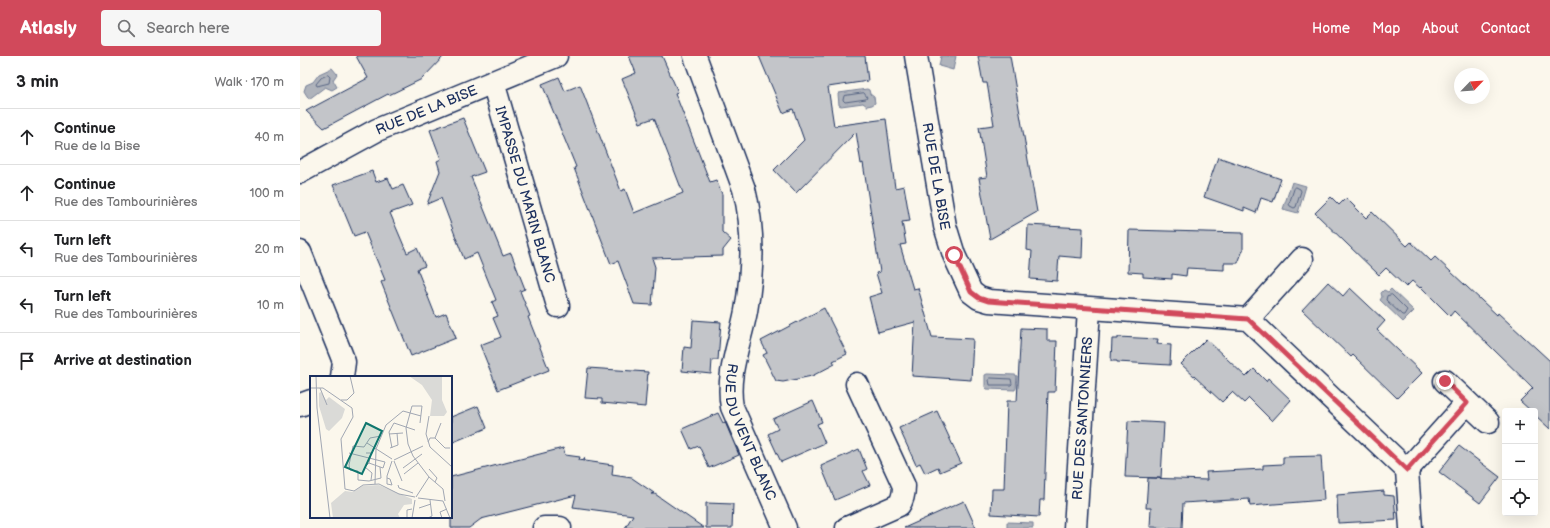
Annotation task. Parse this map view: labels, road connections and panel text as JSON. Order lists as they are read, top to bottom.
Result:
{
  "streets": {
    "street": [
      "RUE DE LA BISE",
      "IMPASSE DU MARIN BLANC",
      "RUE DES SANTONNIERS",
      "RUE DU VENT BLANC"
    ]
  },
  "crossings": [
    ["RUE DE LA BISE", "IMPASSE DU MARIN BLANC"],
    ["RUE DE LA BISE", "RUE DES SANTONNIERS"]
  ],
  "north": "top right",
  "page": {
    "header": "Atlasly",
    "search": "Search here",
    "nav": [
      "Home",
      "Map",
      "About",
      "Contact"
    ],
    "heading": ["3 min", "Walk · 170 m"],
    "list": [
      ["Continue", "Rue de la Bise", "40 m"],
      ["Continue", "Rue des Tambourinières", "100 m"],
      ["Turn left", "Rue des Tambourinières", "20 m"],
      ["Turn left", "Rue des Tambourinières", "10 m"],
      "Arrive at destination"
    ],
    "map_buttons": ["+", "−"]
  }
}
